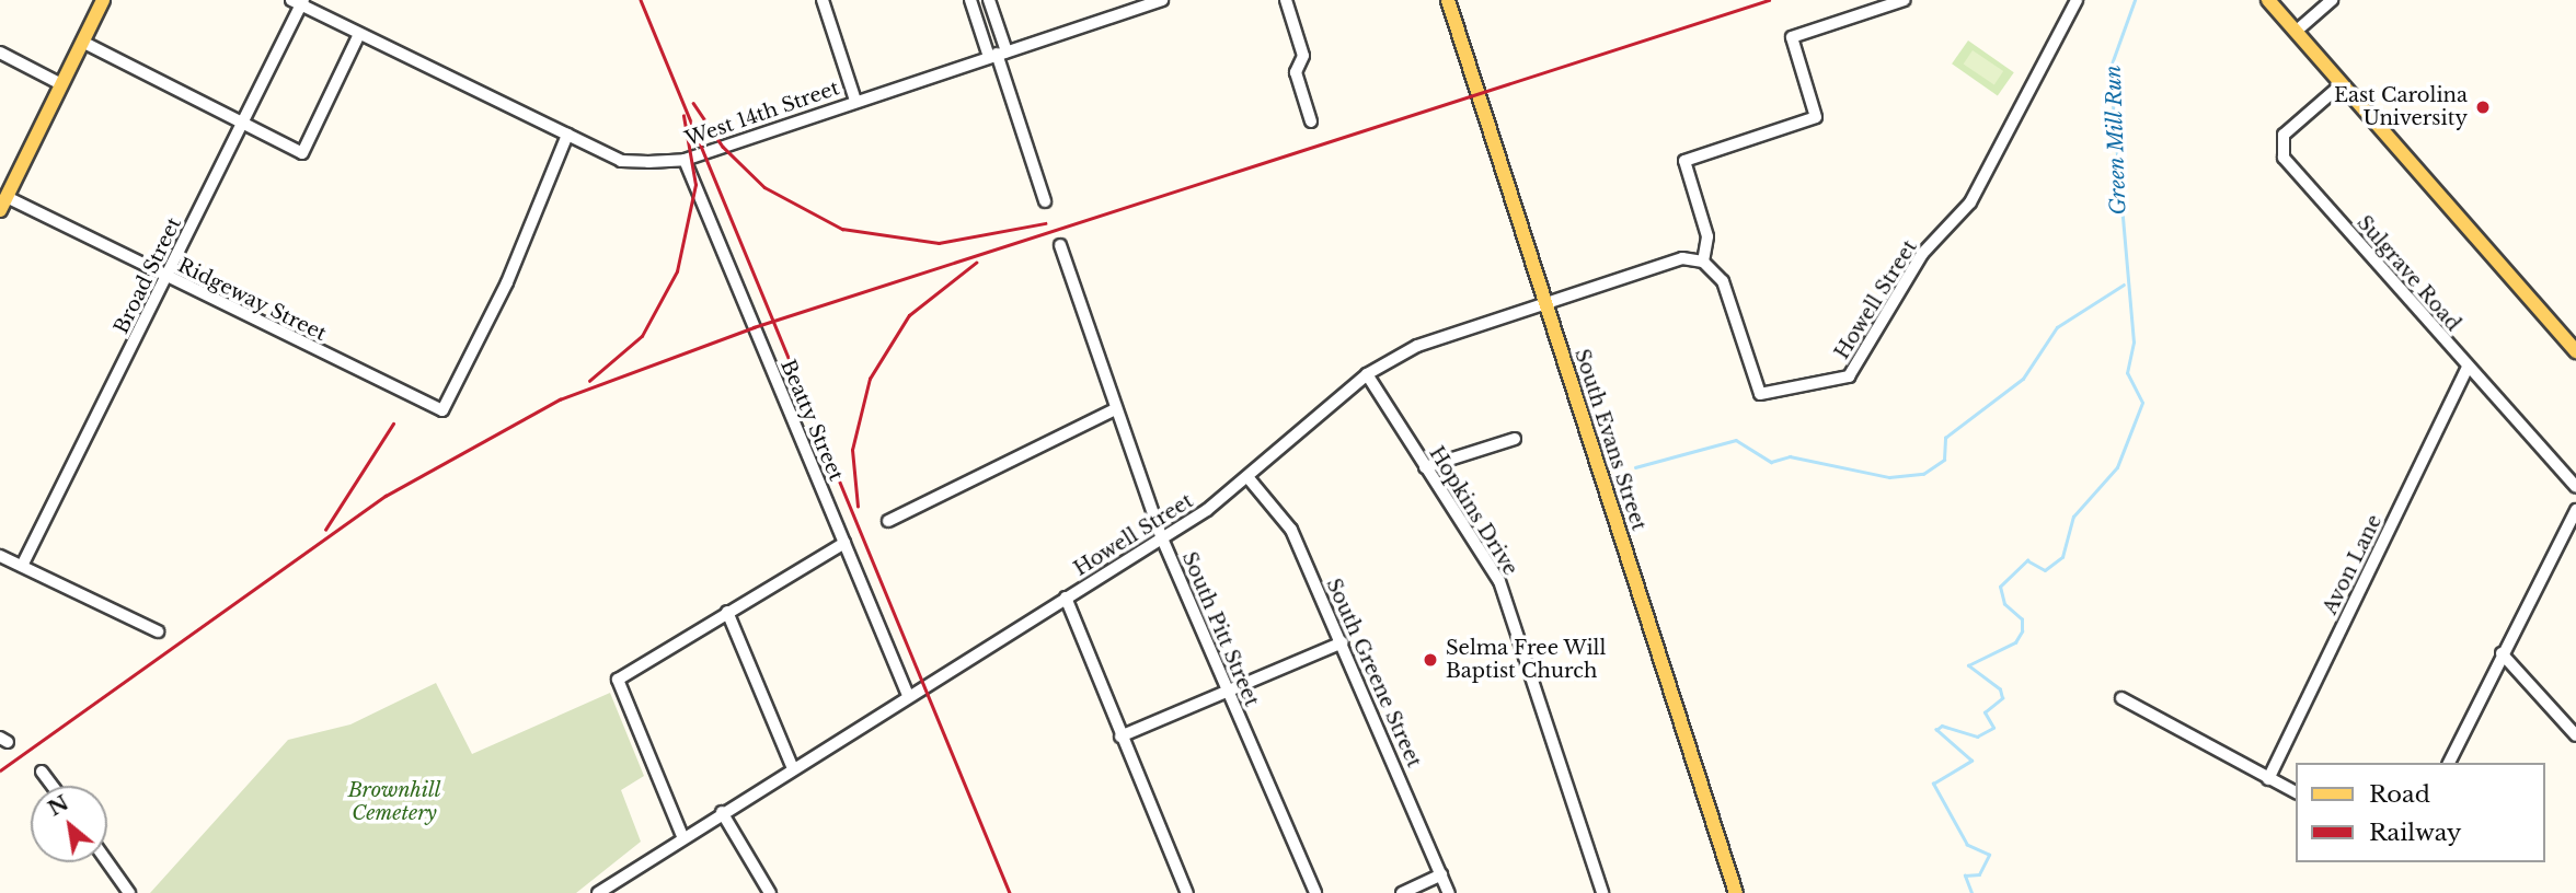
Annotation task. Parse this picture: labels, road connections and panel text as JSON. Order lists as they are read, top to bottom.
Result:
{
  "streets": {
    "main road": ["South Evans Street"],
    "street": [
      "West 14th Street",
      "Sulgrave Road",
      "Broad Street",
      "Ridgeway Street",
      "Howell Street",
      "Beatty Street",
      "Hopkins Drive",
      "Avon Lane",
      "South Pitt Street",
      "South Greene Street"
    ]
  },
  "crossings": [
    ["West 14th Street", "Broad Street"],
    ["West 14th Street", "Ridgeway Street"],
    ["West 14th Street", "Beatty Street"],
    ["Sulgrave Road", "Avon Lane"],
    ["Broad Street", "Ridgeway Street"],
    ["Howell Street", "Beatty Street"],
    ["Howell Street", "South Evans Street"],
    ["Howell Street", "Hopkins Drive"],
    ["Howell Street", "South Pitt Street"],
    ["Howell Street", "South Greene Street"]
  ],
  "water": ["Green Mill Run"],
  "parks": ["Brownhill Cemetery"],
  "places": ["East Carolina University", "Selma Free Will Baptist Church"],
  "legend": ["Road", "Railway"],
  "north": "top left"
}
